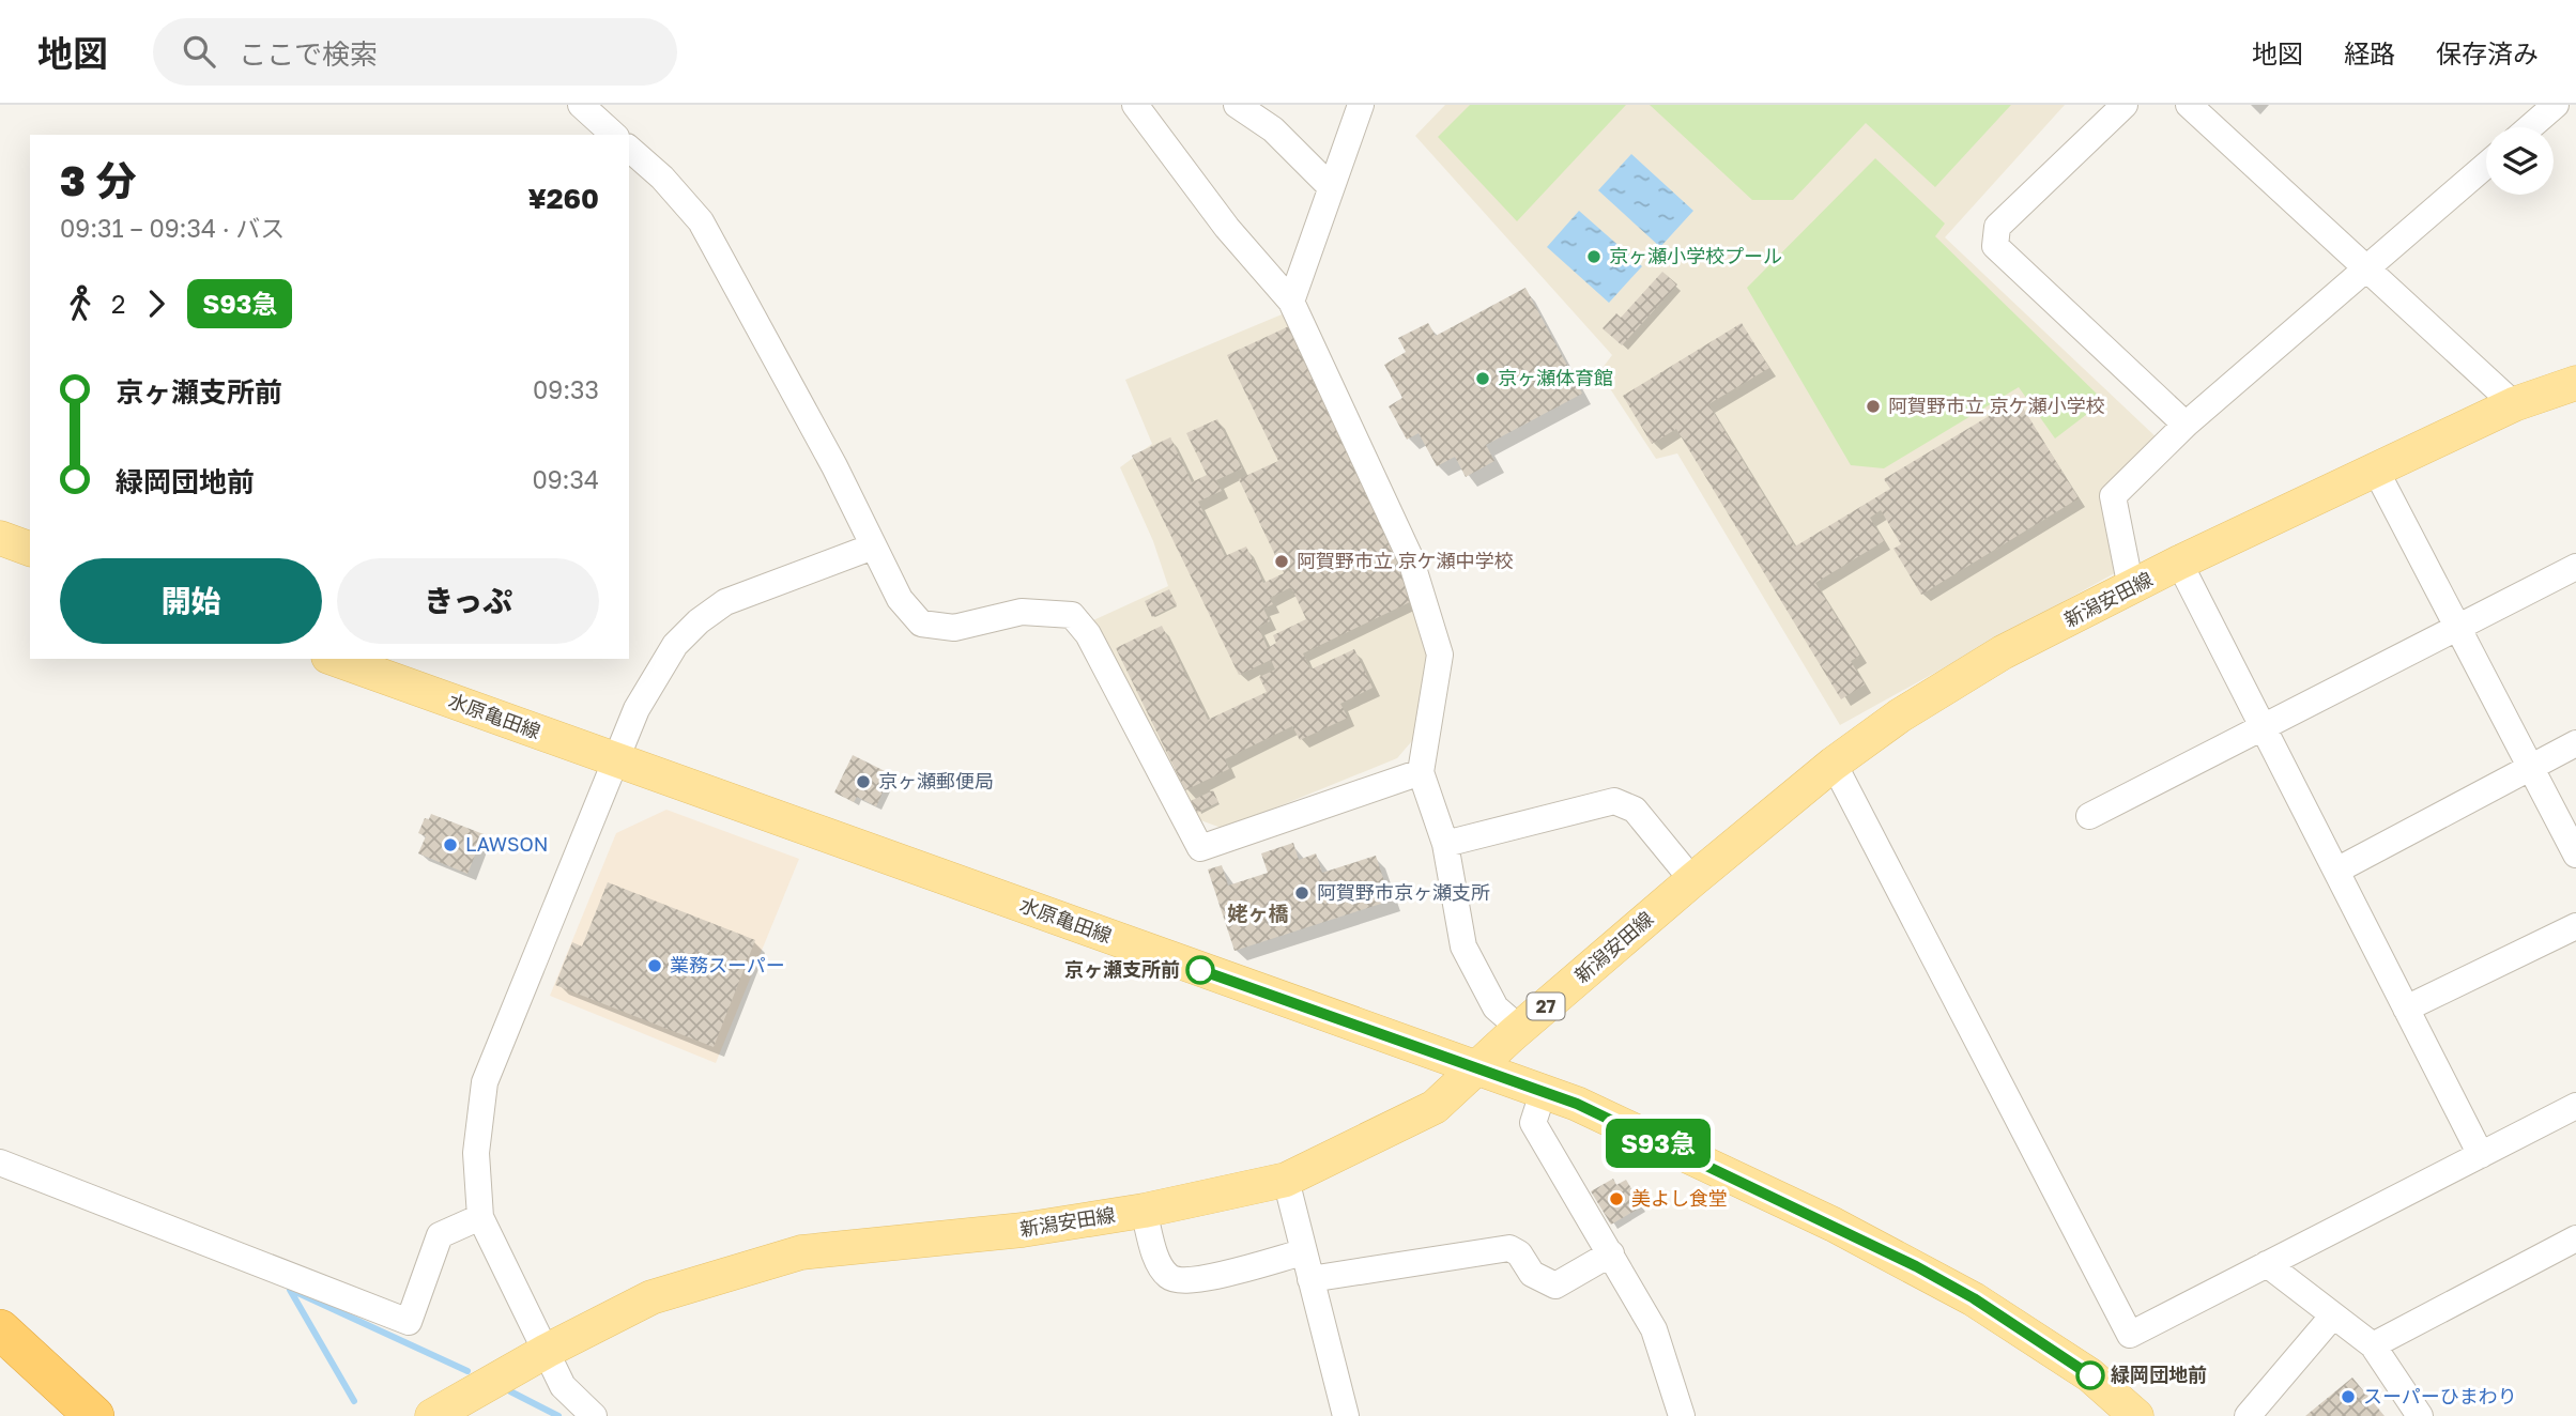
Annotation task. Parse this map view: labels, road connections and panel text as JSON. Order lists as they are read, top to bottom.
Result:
{
  "streets": {
    "main road": ["新潟安田線", "水原亀田線", "27"]
  },
  "crossings": [
    ["新潟安田線", "水原亀田線"]
  ],
  "districts": ["姥ヶ橋"],
  "places": [
    "京ヶ瀬小学校プール",
    "京ヶ瀬体育館",
    "阿賀野市立 京ケ瀬小学校",
    "阿賀野市立 京ケ瀬中学校",
    "京ヶ瀬郵便局",
    "LAWSON",
    "阿賀野市京ヶ瀬支所",
    "業務スーパー",
    "京ヶ瀬支所前",
    "美よし食堂",
    "緑岡団地前",
    "スーパーひまわり"
  ],
  "lines": ["bus line S93急"],
  "page": {
    "header": "地図",
    "search": "ここで検索",
    "nav": ["地図", "経路", "保存済み"],
    "on_map": "S93急",
    "heading": ["3 分", "09:31 – 09:34 · バス", "¥260"],
    "legs": ["2", "S93急"],
    "list": [
      {
        "name": "京ヶ瀬支所前",
        "value": "09:33"
      },
      {
        "name": "緑岡団地前",
        "value": "09:34"
      }
    ],
    "buttons": ["開始", "きっぷ"]
  }
}
